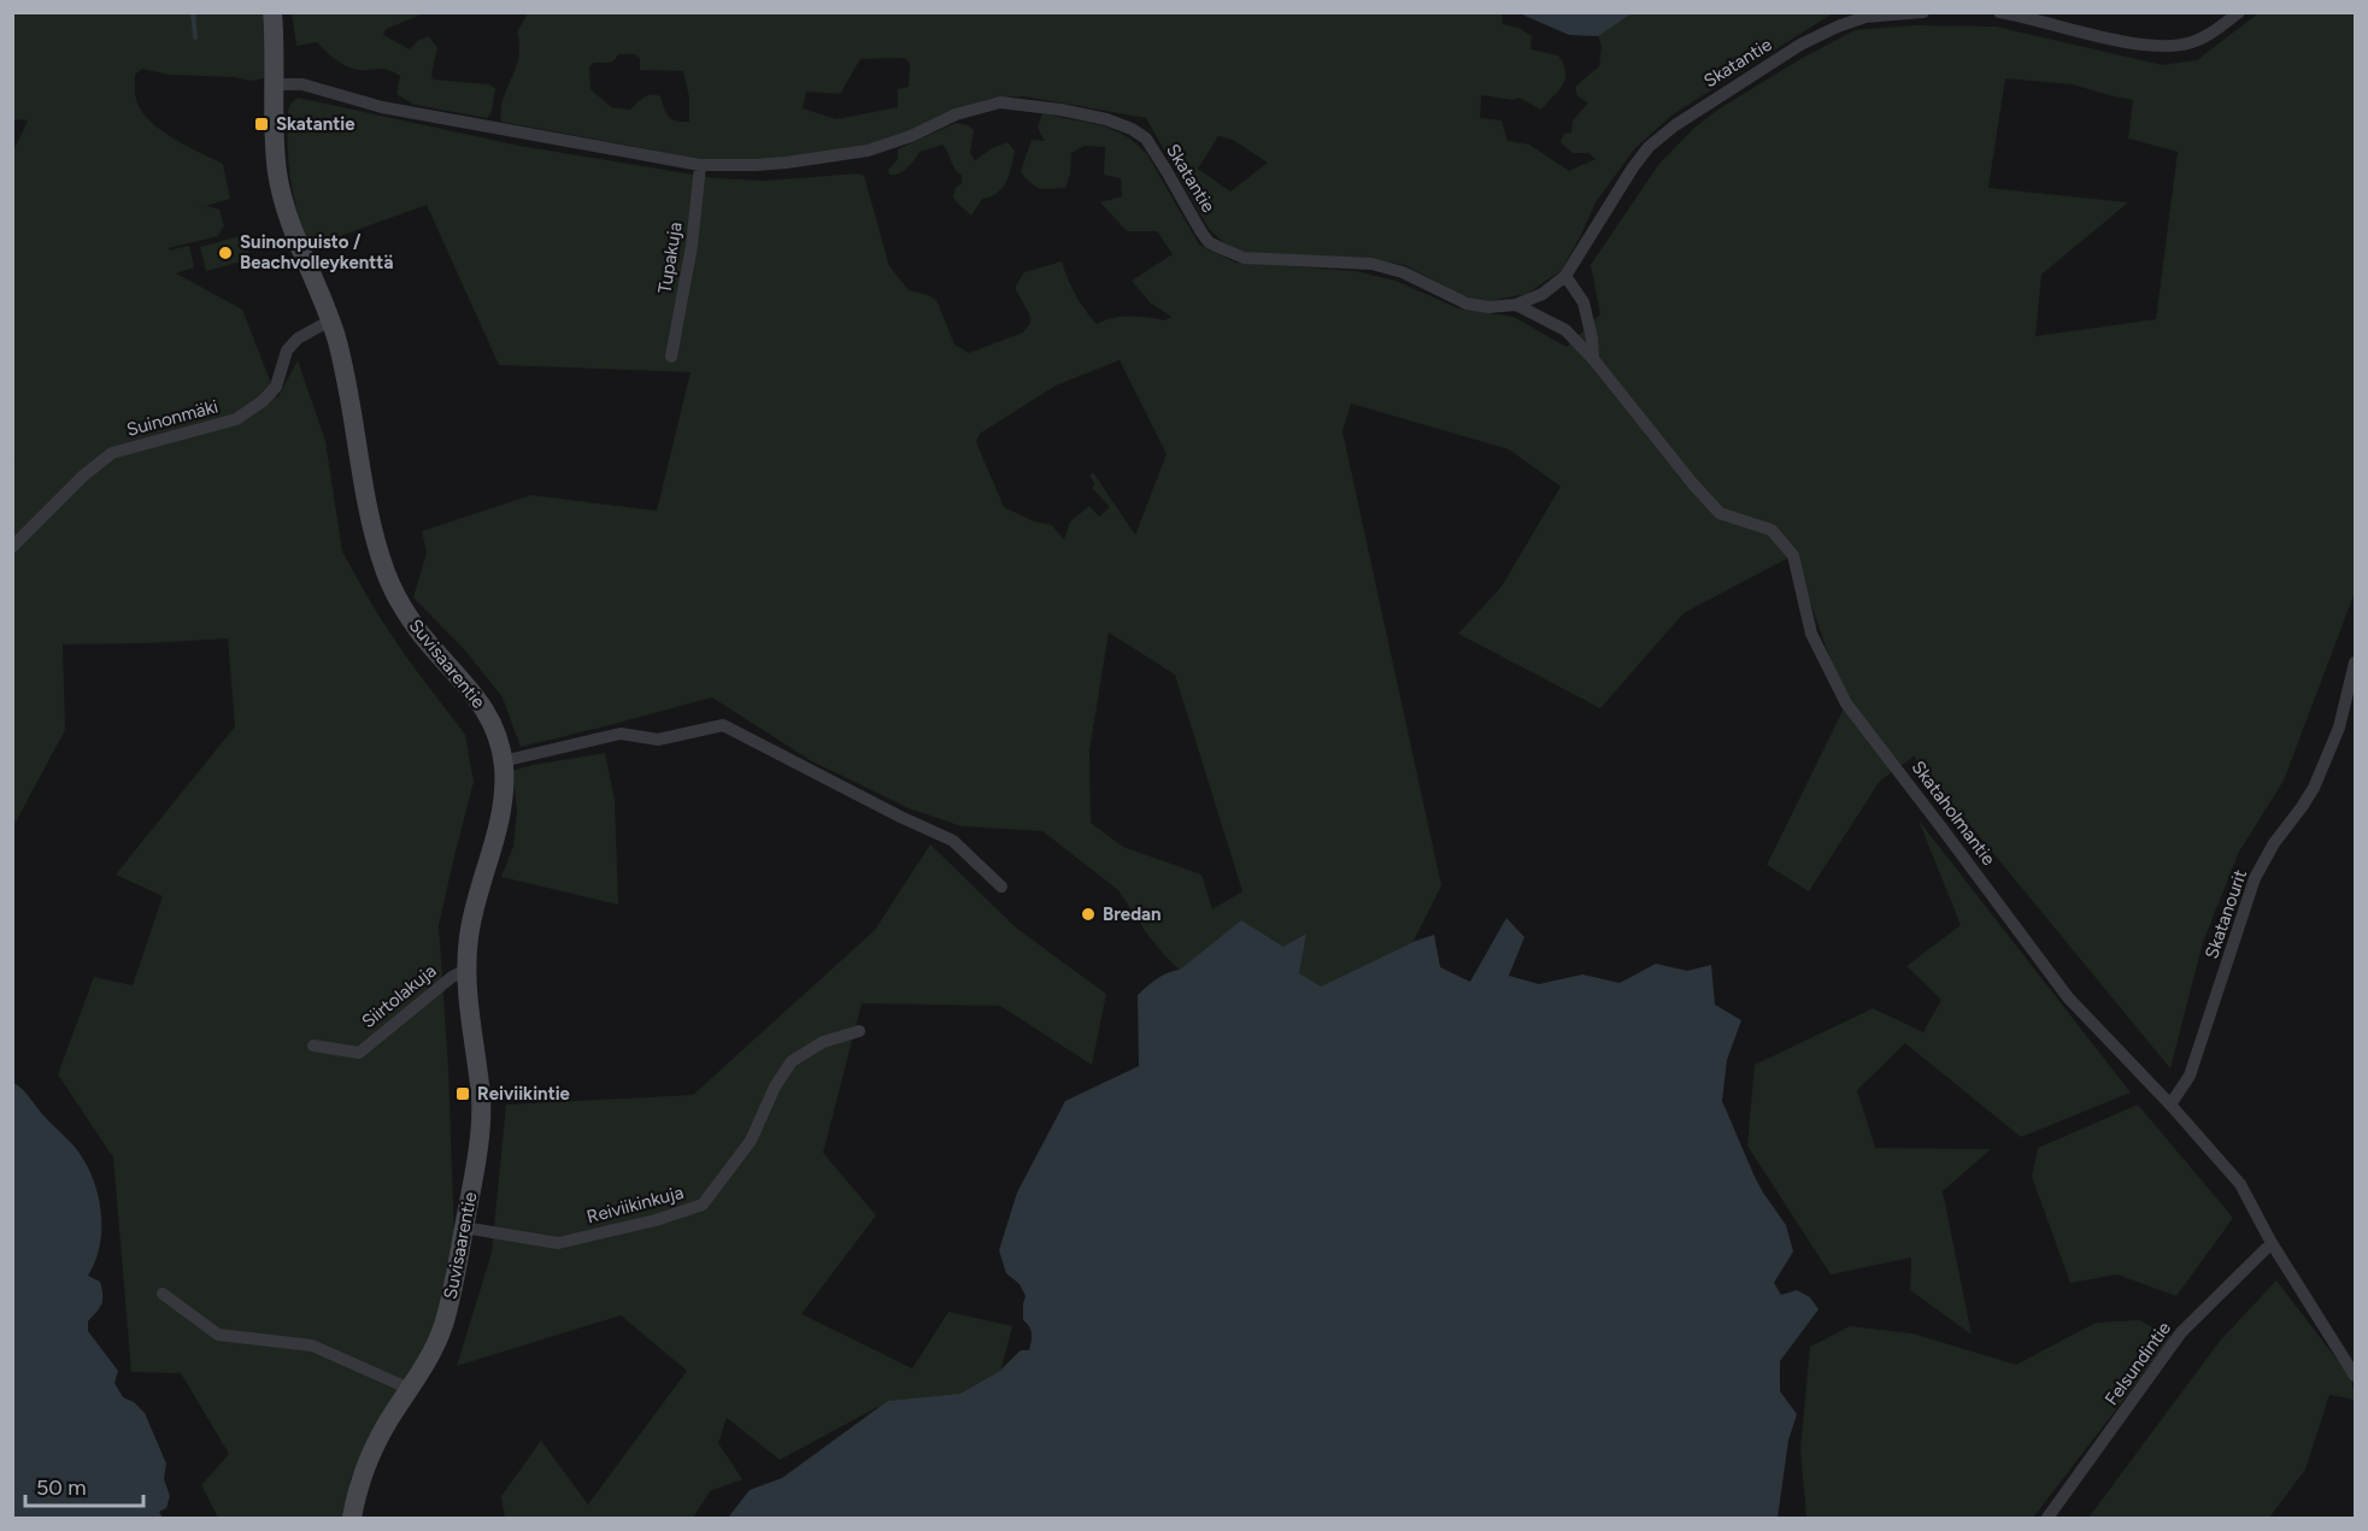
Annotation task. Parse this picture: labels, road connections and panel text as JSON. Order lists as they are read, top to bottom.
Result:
{
  "streets": {
    "street": [
      "Skatantie",
      "Tupakuja",
      "Suinonmäki",
      "Suvisaarentie",
      "Skataholmantie",
      "Skatanourit",
      "Siirtolakuja",
      "Reiviikinkuja",
      "Felsundintie"
    ]
  },
  "crossings": [
    ["Skatantie", "Tupakuja"],
    ["Skatantie", "Suvisaarentie"],
    ["Skatantie", "Skataholmantie"],
    ["Suinonmäki", "Suvisaarentie"],
    ["Suvisaarentie", "Siirtolakuja"],
    ["Suvisaarentie", "Reiviikinkuja"],
    ["Skataholmantie", "Skatanourit"],
    ["Skataholmantie", "Felsundintie"]
  ],
  "places": {
    "transit": ["Skatantie", "Reiviikintie"],
    "other": ["Suinonpuisto / Beachvolleykenttä", "Bredan"]
  },
  "scale_bar": "50 m"
}
